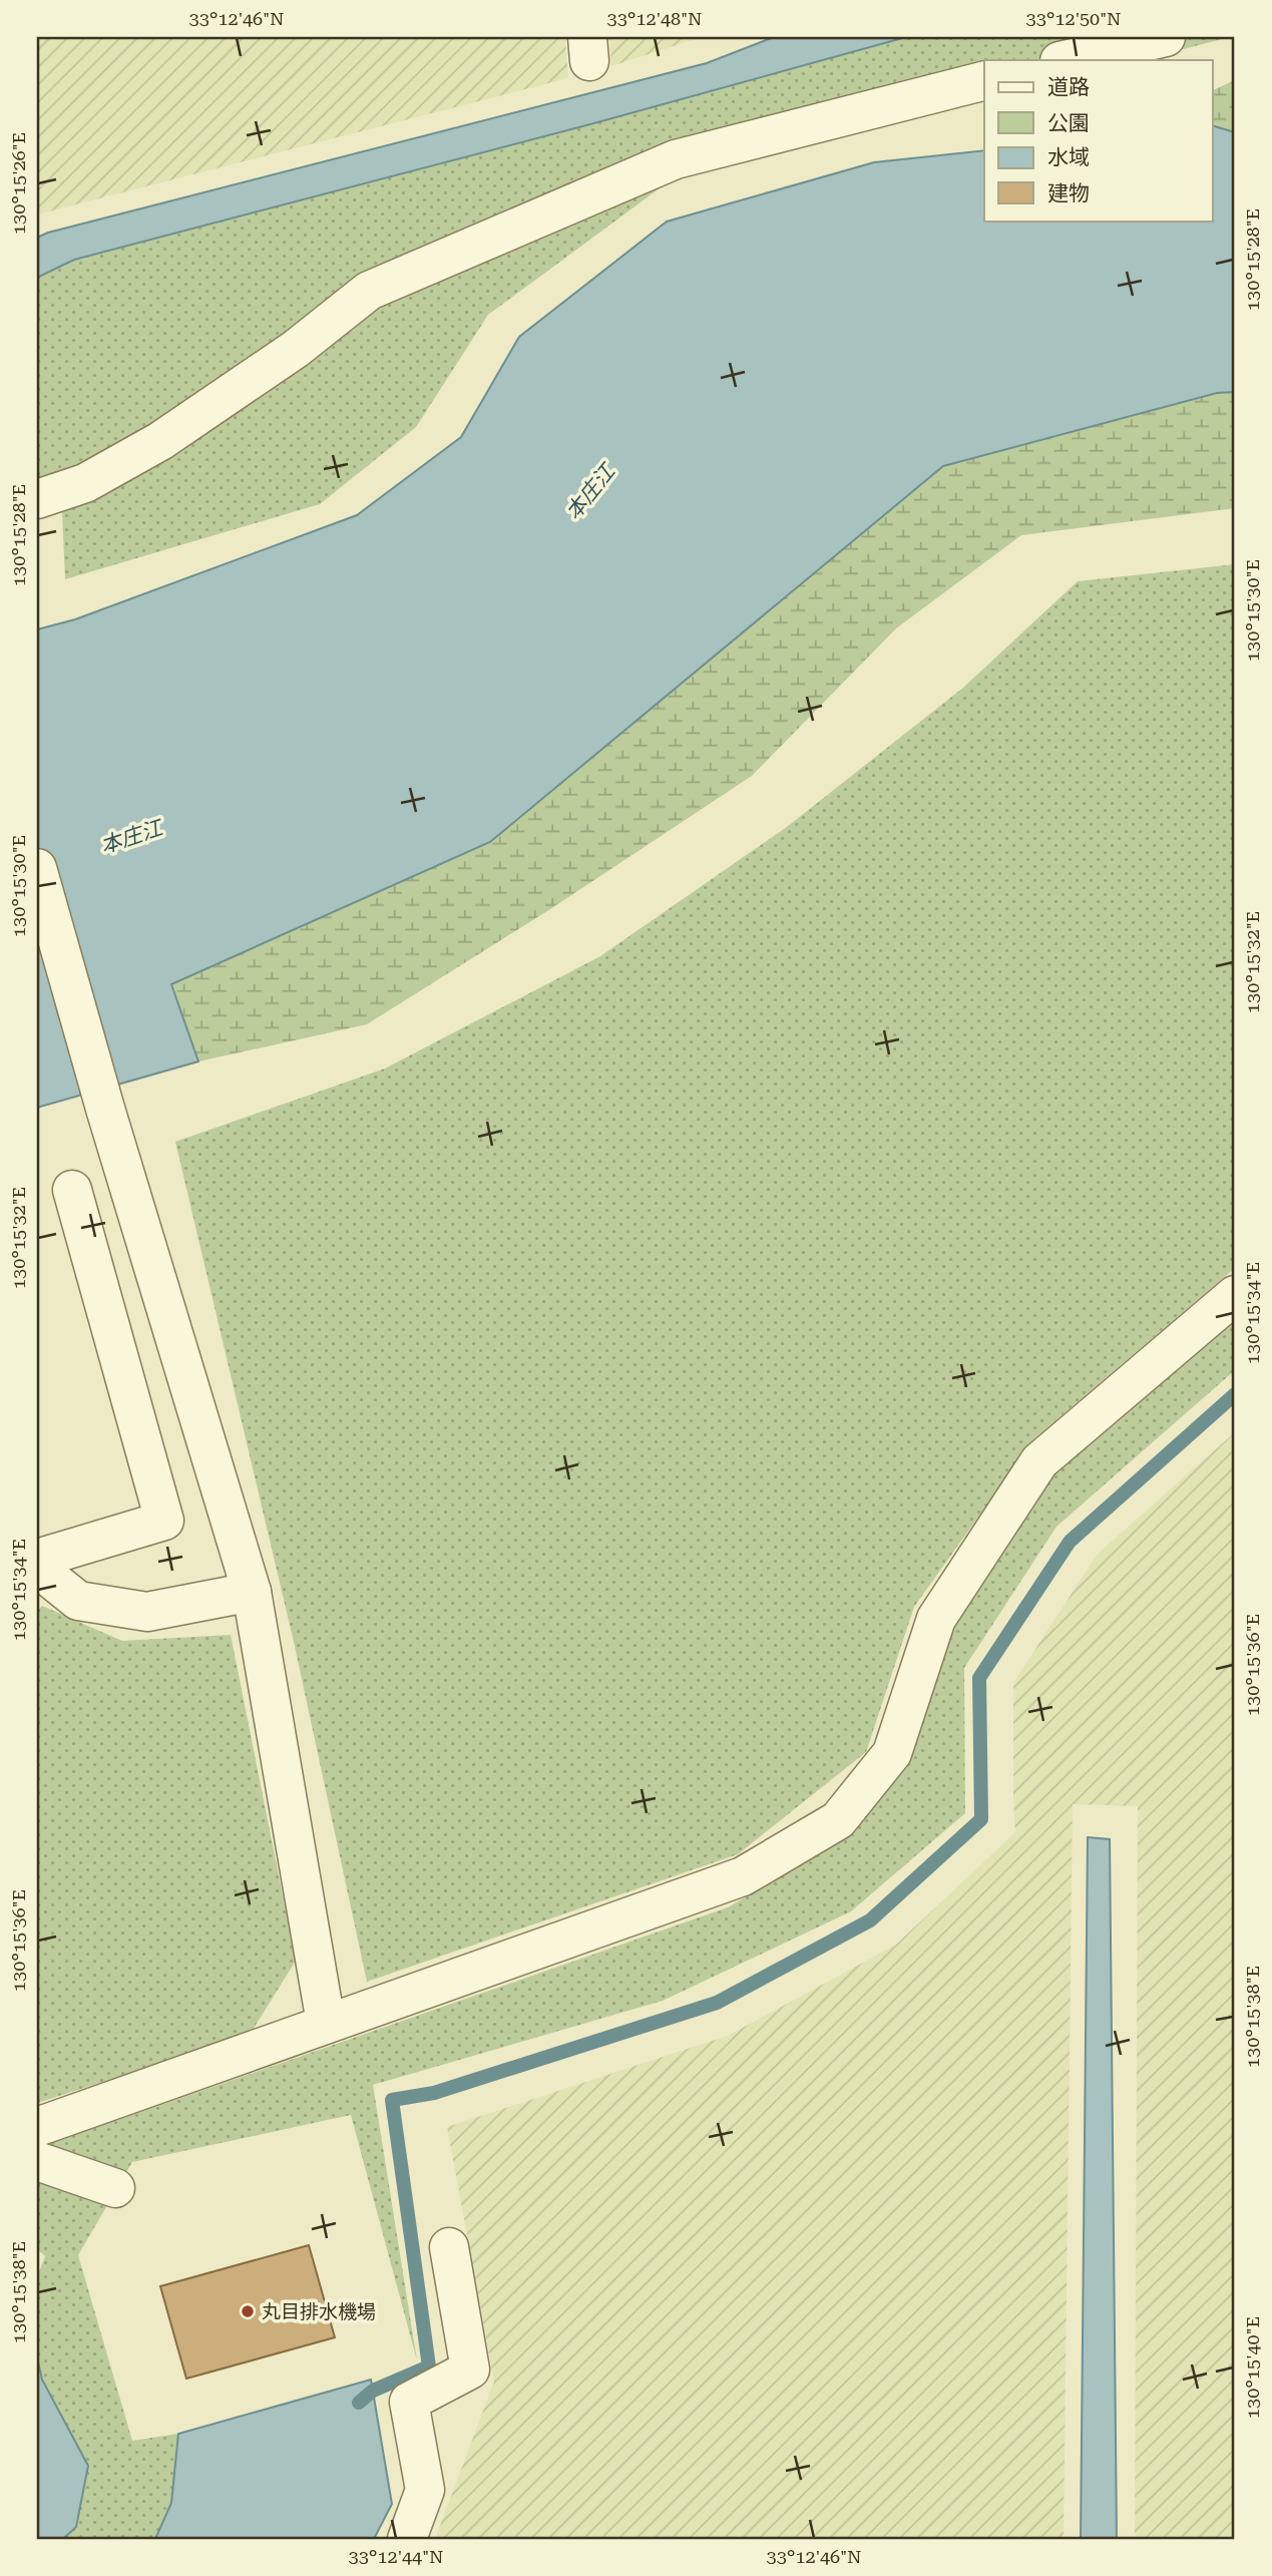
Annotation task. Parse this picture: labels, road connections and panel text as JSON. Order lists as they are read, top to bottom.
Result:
{
  "water": ["本庄江"],
  "places": ["丸目排水機場"],
  "legend": [
    "道路",
    "公園",
    "水域",
    "建物"
  ],
  "coordinates": [
    "33°12'46\"N",
    "33°12'48\"N",
    "33°12'50\"N",
    "130°15'26\"E",
    "130°15'28\"E",
    "130°15'30\"E",
    "130°15'32\"E",
    "130°15'34\"E",
    "130°15'36\"E",
    "130°15'38\"E",
    "130°15'40\"E",
    "33°12'44\"N"
  ]
}
